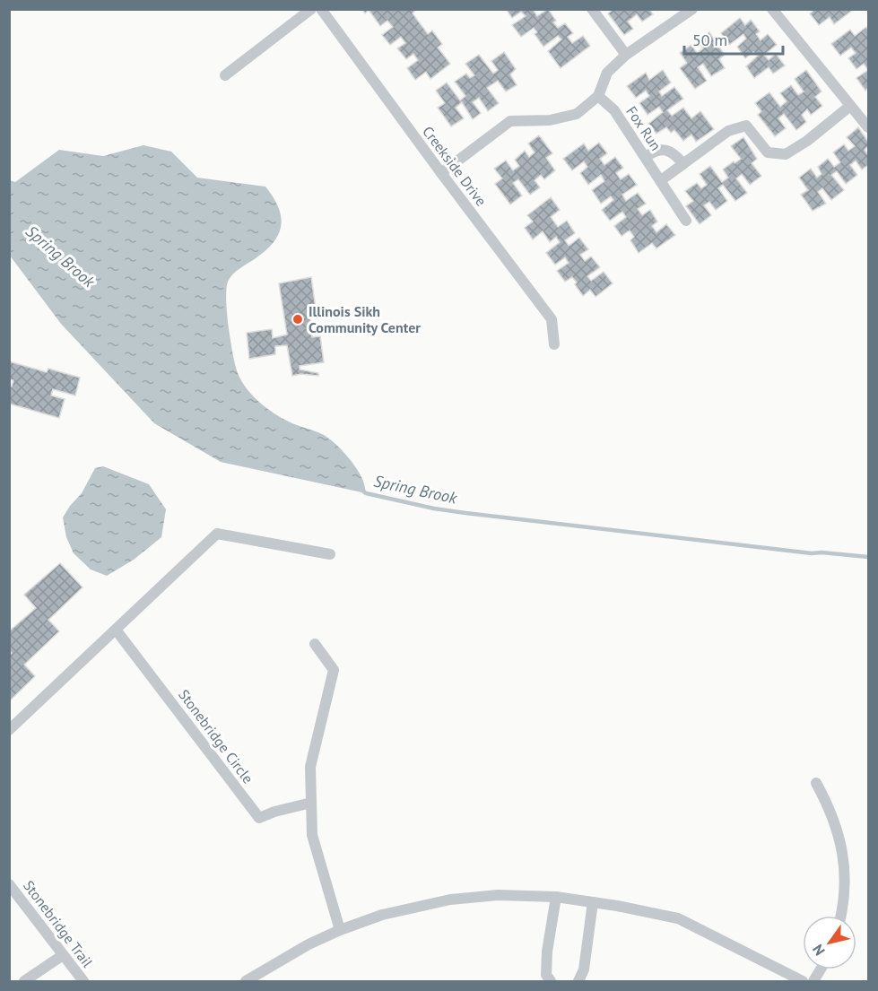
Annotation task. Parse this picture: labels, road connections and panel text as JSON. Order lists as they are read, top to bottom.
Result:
{
  "streets": {
    "street": [
      "Fox Run",
      "Creekside Drive",
      "Stonebridge Circle",
      "Stonebridge Trail"
    ]
  },
  "water": ["Spring Brook"],
  "places": ["Illinois Sikh Community Center"],
  "scale_bar": "50 m",
  "north": "bottom left"
}
